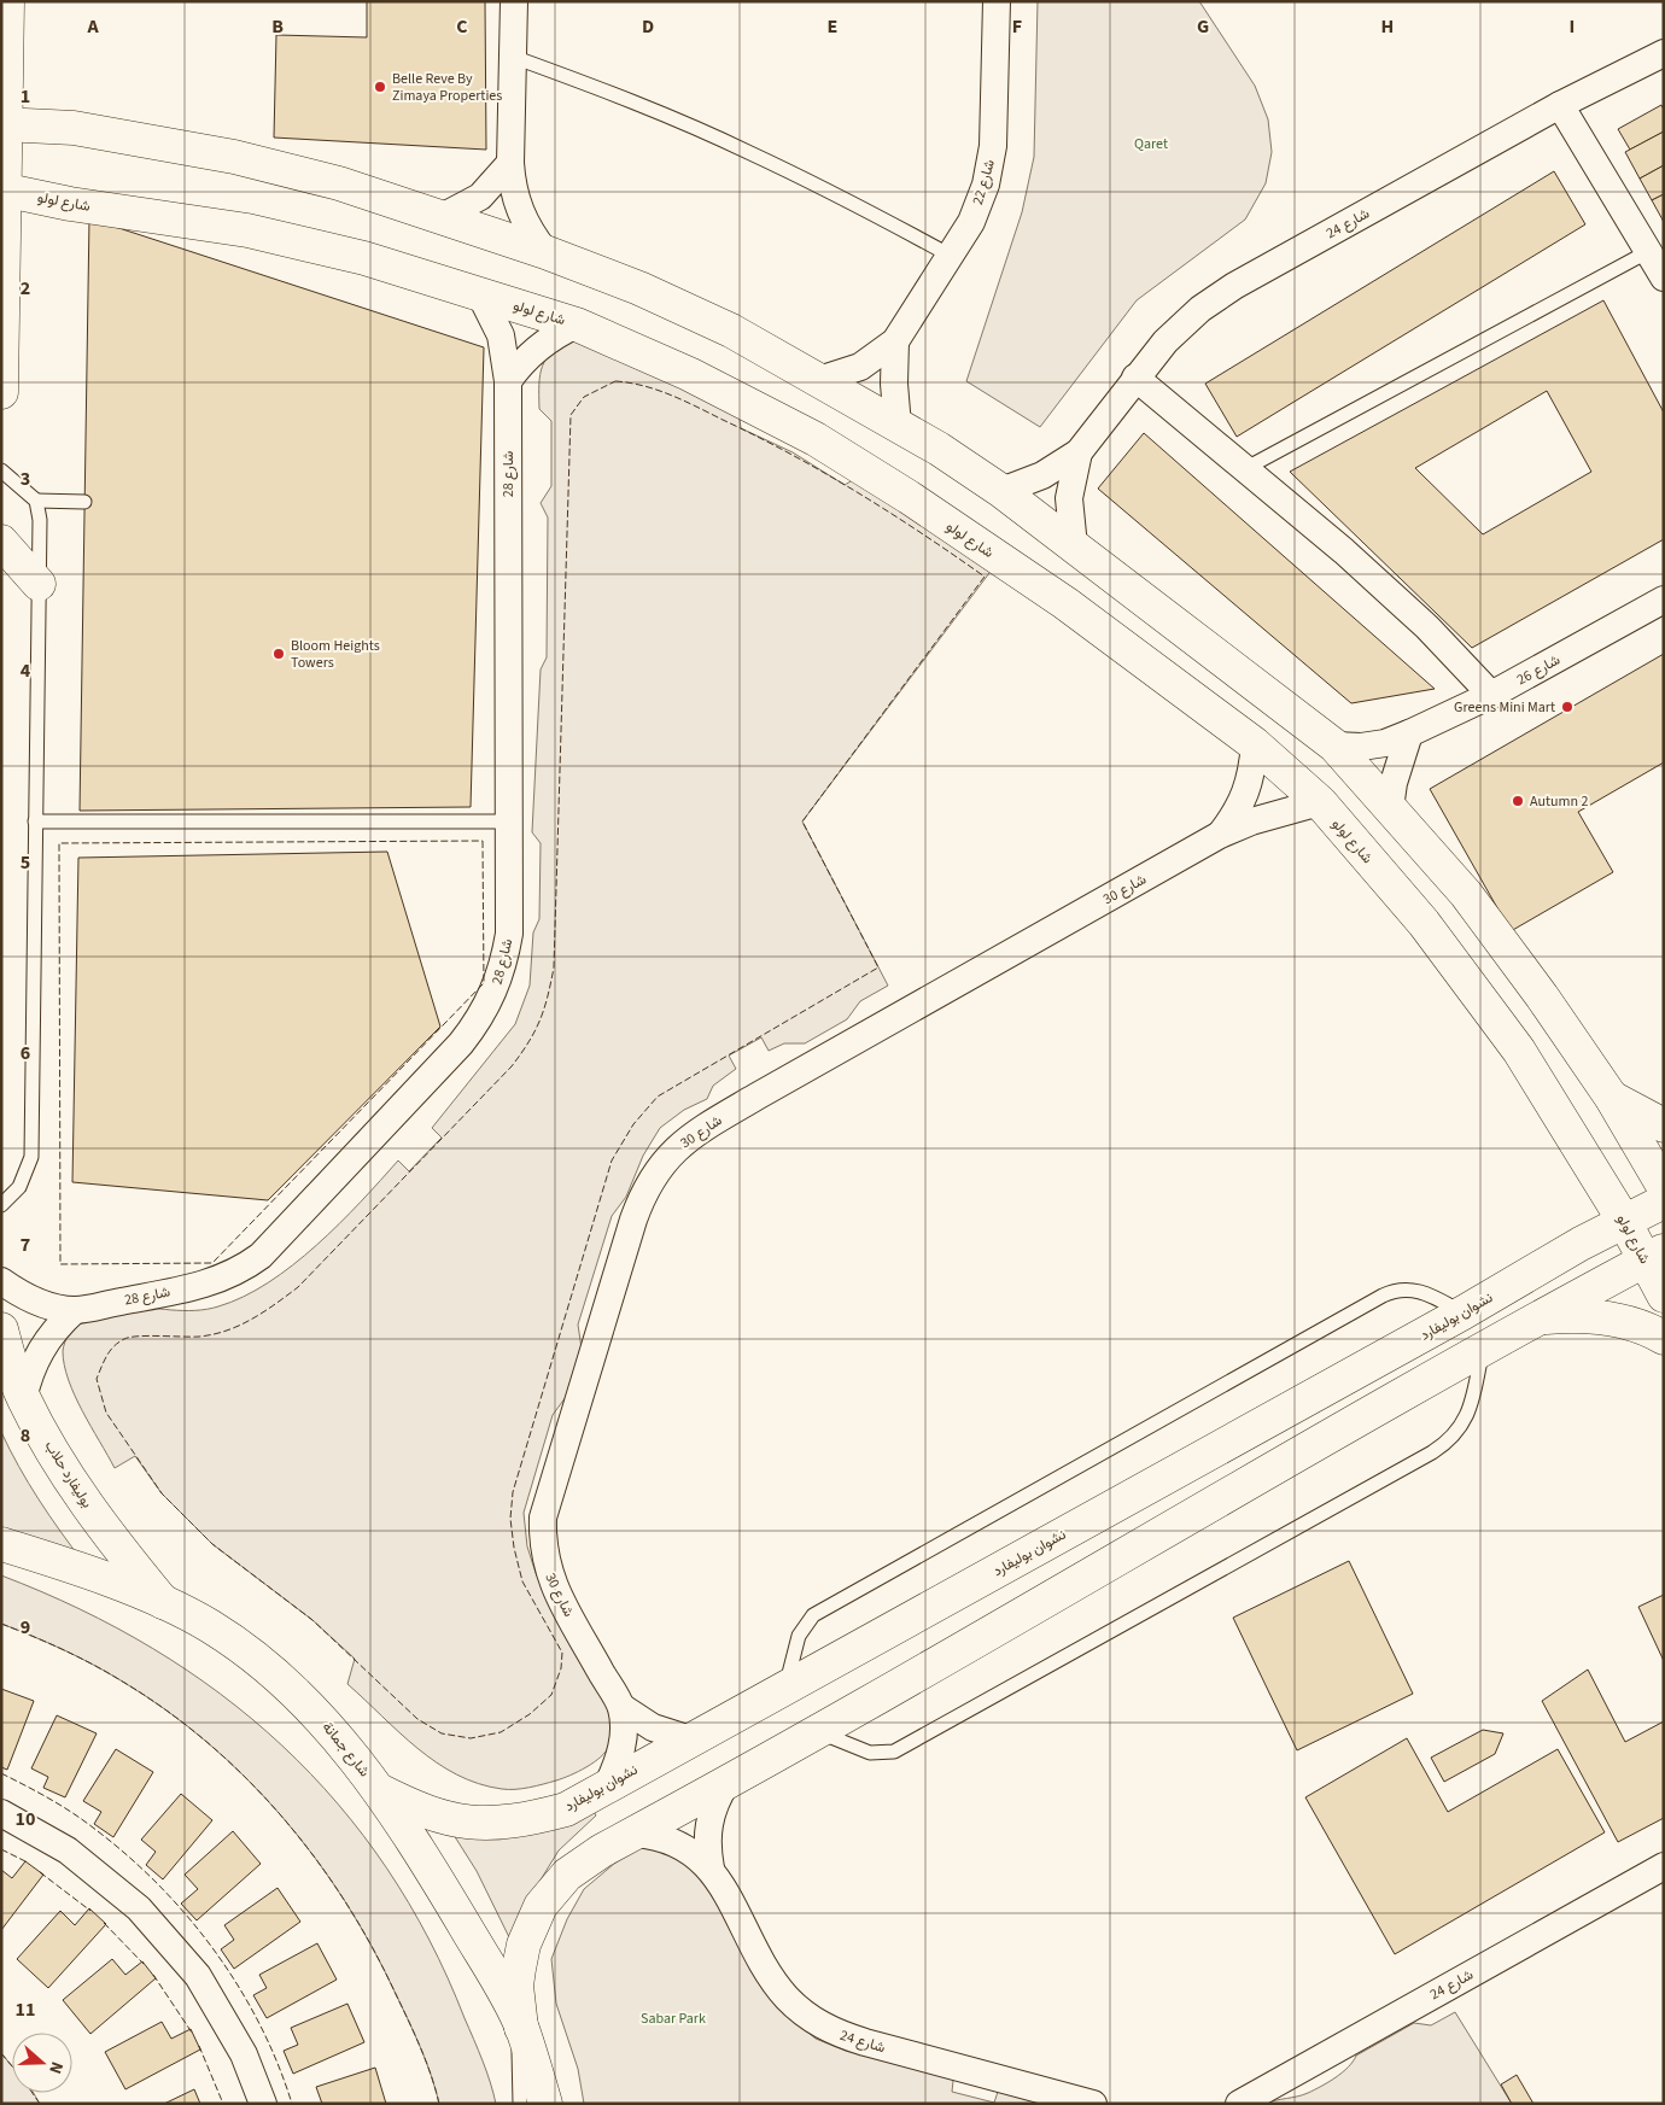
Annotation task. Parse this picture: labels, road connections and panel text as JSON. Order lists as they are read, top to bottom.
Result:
{
  "streets": {
    "street": [
      "شارع 22",
      "شارع لولو",
      "شارع 24",
      "شارع 28",
      "شارع 26",
      "شارع 30",
      "نشوان بوليفارد",
      "بوليفارد حلاب",
      "شارع جمانة"
    ]
  },
  "crossings": [
    ["شارع لولو", "شارع 28"],
    ["شارع لولو", "شارع 30"],
    ["شارع لولو", "نشوان بوليفارد"],
    ["شارع 30", "نشوان بوليفارد"],
    ["نشوان بوليفارد", "شارع جمانة"],
    ["بوليفارد حلاب", "شارع جمانة"]
  ],
  "parks": ["Qaret", "Sabar Park"],
  "places": [
    "Belle Reve By Zimaya Properties",
    "Bloom Heights Towers",
    "Greens Mini Mart",
    "Autumn 2"
  ],
  "north": "right",
  "grid": {
    "columns": [
      "A",
      "B",
      "C",
      "D",
      "E",
      "F",
      "G",
      "H",
      "I"
    ],
    "rows": [
      "1",
      "2",
      "3",
      "4",
      "5",
      "6",
      "7",
      "8",
      "9",
      "10",
      "11"
    ]
  }
}
